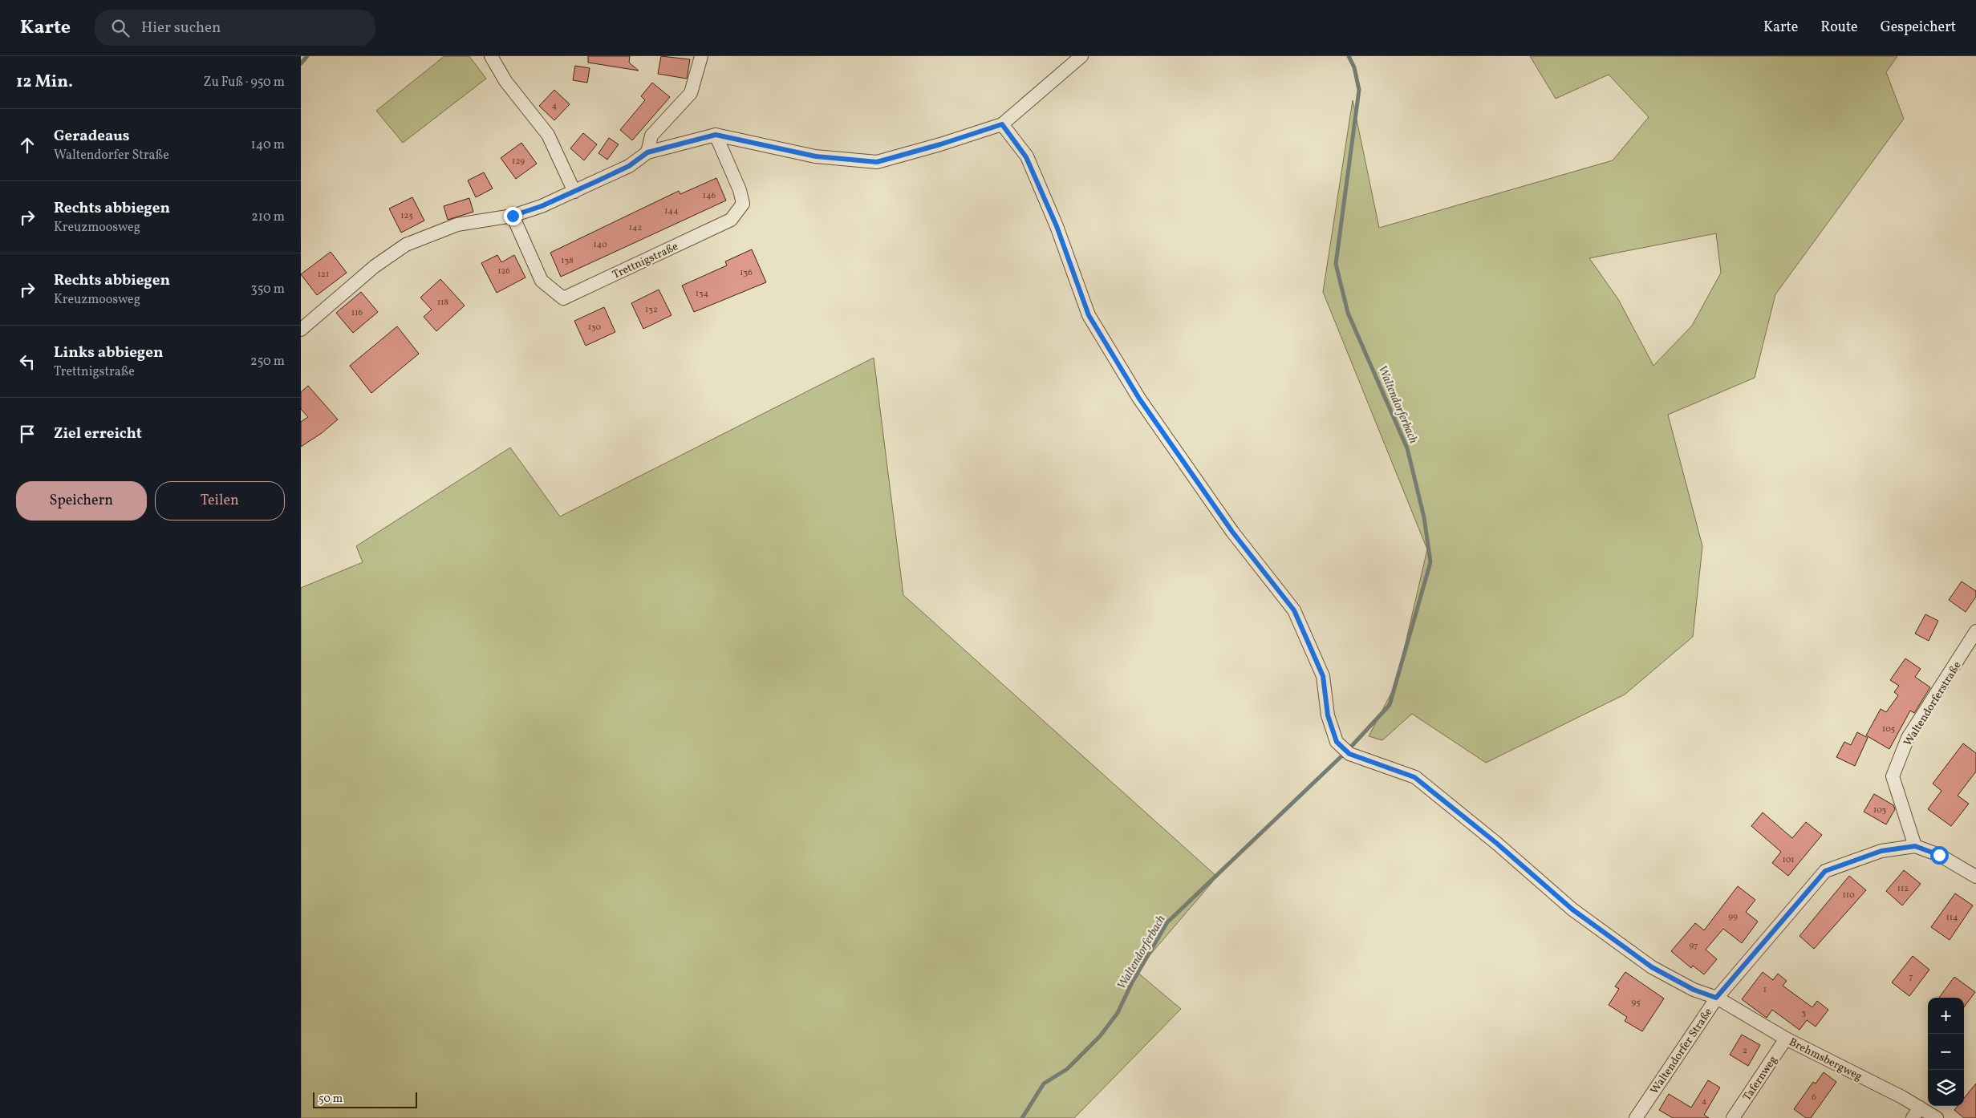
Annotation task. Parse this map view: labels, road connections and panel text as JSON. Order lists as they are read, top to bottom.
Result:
{
  "streets": {
    "street": [
      "Trettnigstraße",
      "Waltendorferstraße",
      "Waltendorfer Straße",
      "Brehmsbergweg",
      "Tafernweg"
    ]
  },
  "crossings": [
    ["Waltendorferstraße", "Waltendorfer Straße"],
    ["Waltendorfer Straße", "Brehmsbergweg"],
    ["Brehmsbergweg", "Tafernweg"]
  ],
  "water": ["Waltendorferbach"],
  "house_numbers": [
    "4",
    "129",
    "146",
    "144",
    "125",
    "142",
    "140",
    "138",
    "126",
    "136",
    "121",
    "134",
    "118",
    "132",
    "116",
    "130",
    "105",
    "103",
    "101",
    "112",
    "110",
    "99",
    "114",
    "97",
    "7",
    "1",
    "95",
    "3",
    "2",
    "6",
    "4"
  ],
  "scale_bar": "50 m",
  "page": {
    "header": "Karte",
    "search": "Hier suchen",
    "nav": ["Karte", "Route", "Gespeichert"],
    "heading": ["12 Min.", "Zu Fuß · 950 m"],
    "list": [
      ["Geradeaus", "Waltendorfer Straße", "140 m"],
      ["Rechts abbiegen", "Kreuzmoosweg", "210 m"],
      ["Rechts abbiegen", "Kreuzmoosweg", "350 m"],
      ["Links abbiegen", "Trettnigstraße", "250 m"],
      "Ziel erreicht"
    ],
    "buttons": ["Speichern", "Teilen"],
    "map_buttons": ["+", "−"],
    "scale": "50 m"
  }
}
